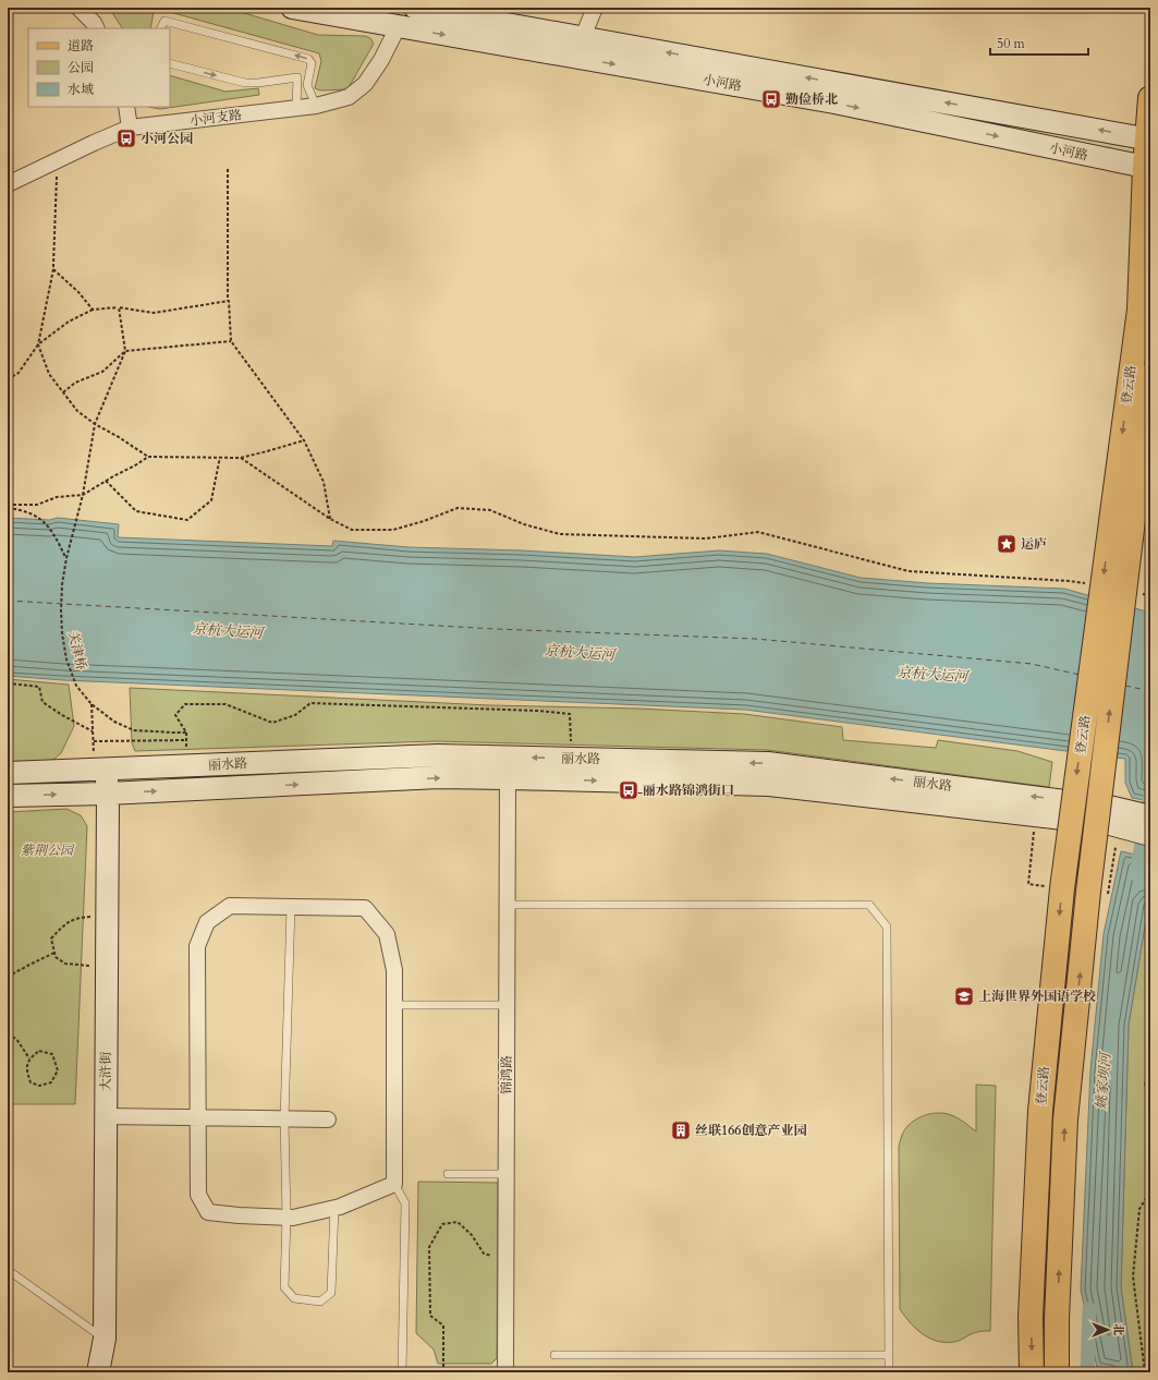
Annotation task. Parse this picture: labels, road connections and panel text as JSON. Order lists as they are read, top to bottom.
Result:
{
  "streets": {
    "main road": [
      "小河路",
      "登云路",
      "丽水路",
      "大浒街"
    ],
    "street": ["小河支路", "锦鸿路"],
    "path": ["关津桥"]
  },
  "crossings": [
    ["小河路", "小河支路"],
    ["小河路", "登云路"],
    ["丽水路", "大浒街"],
    ["丽水路", "锦鸿路"]
  ],
  "water": ["京杭大运河", "姚家坝河"],
  "parks": ["紫荆公园"],
  "places": {
    "bus stop": ["勤俭桥北", "小河公园", "丽水路锦鸿街口"],
    "place": ["运庐"],
    "school or university": ["上海世界外国语学校"],
    "building": ["丝联166创意产业园"]
  },
  "legend": ["道路", "公园", "水域"],
  "scale_bar": "50 m",
  "north": "right"
}
